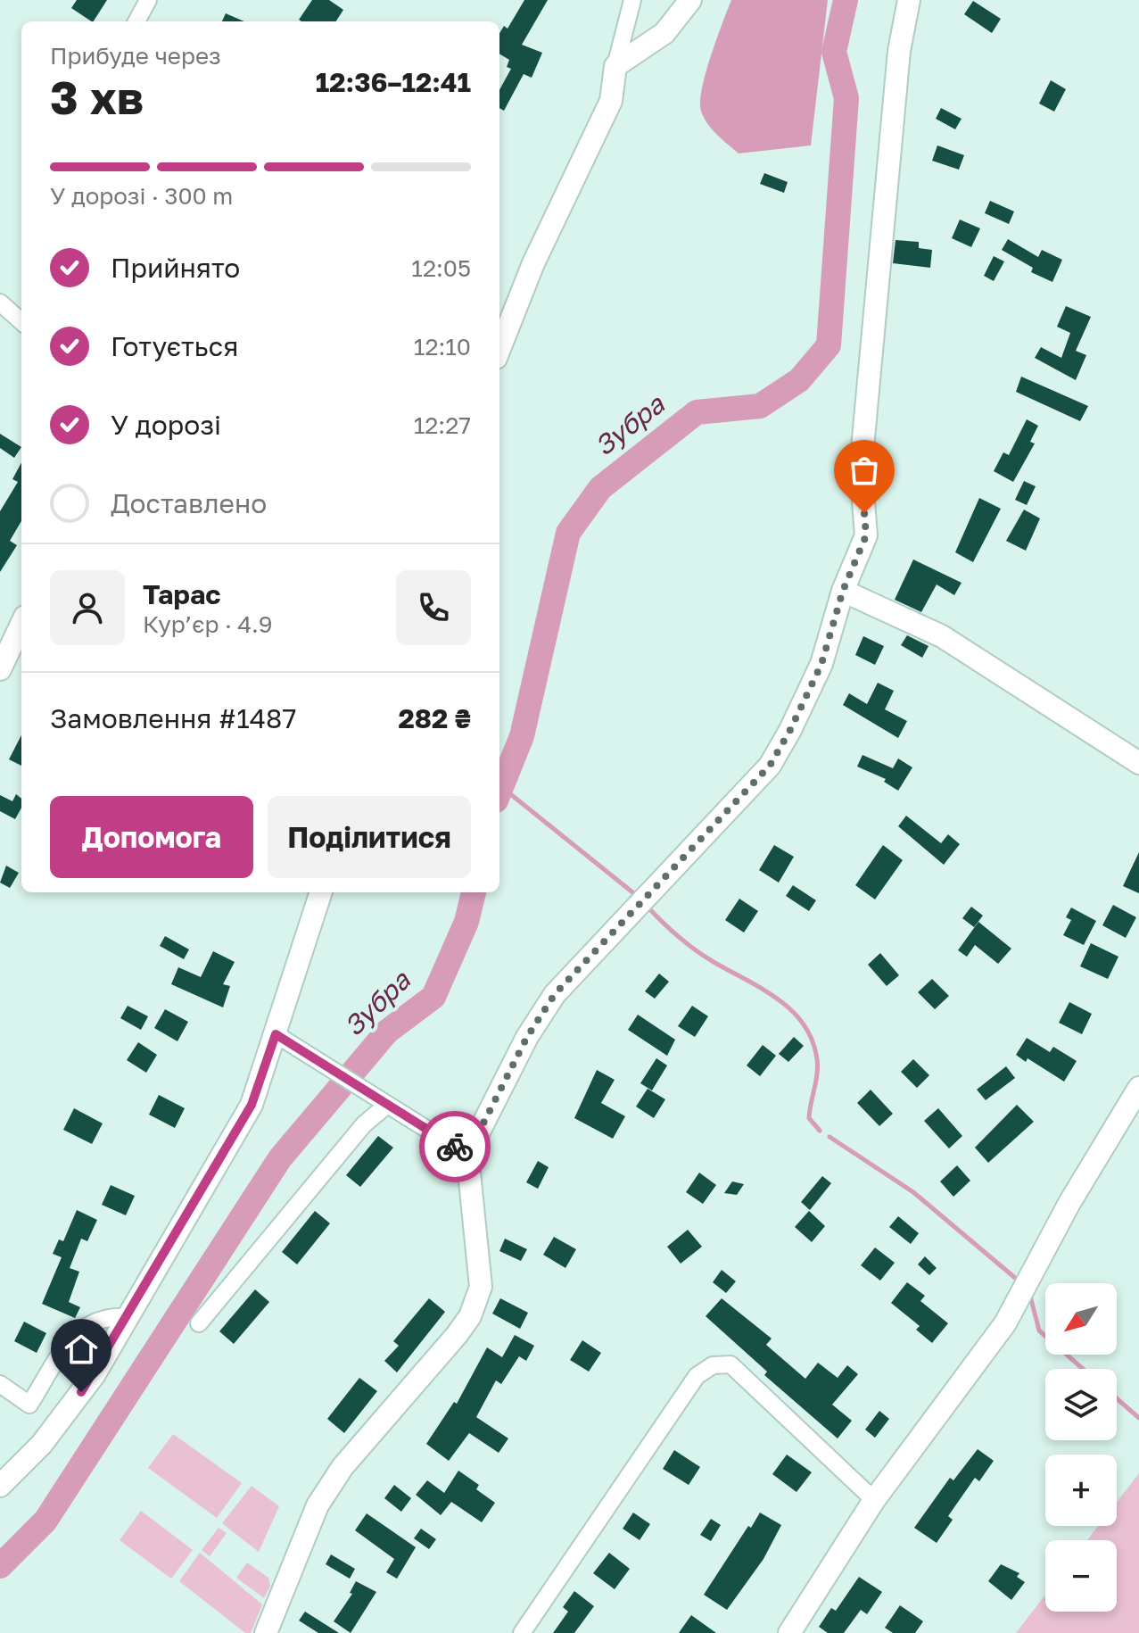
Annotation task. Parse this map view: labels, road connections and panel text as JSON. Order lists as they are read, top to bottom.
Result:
{
  "water": ["Зубра"],
  "north": "bottom left",
  "page": {
    "heading": ["3 хв", "Прибуде через", "12:36–12:41"],
    "panel": [
      "Тарас",
      "Кур’єр · 4.9",
      "Замовлення #1487",
      "282 ₴"
    ],
    "bar": "У дорозі · 300 m",
    "list": [
      ["Прийнято", "12:05"],
      ["Готується", "12:10"],
      ["У дорозі", "12:27"],
      "Доставлено"
    ],
    "buttons": ["Допомога", "Поділитися"],
    "map_buttons": ["+", "−"]
  }
}
